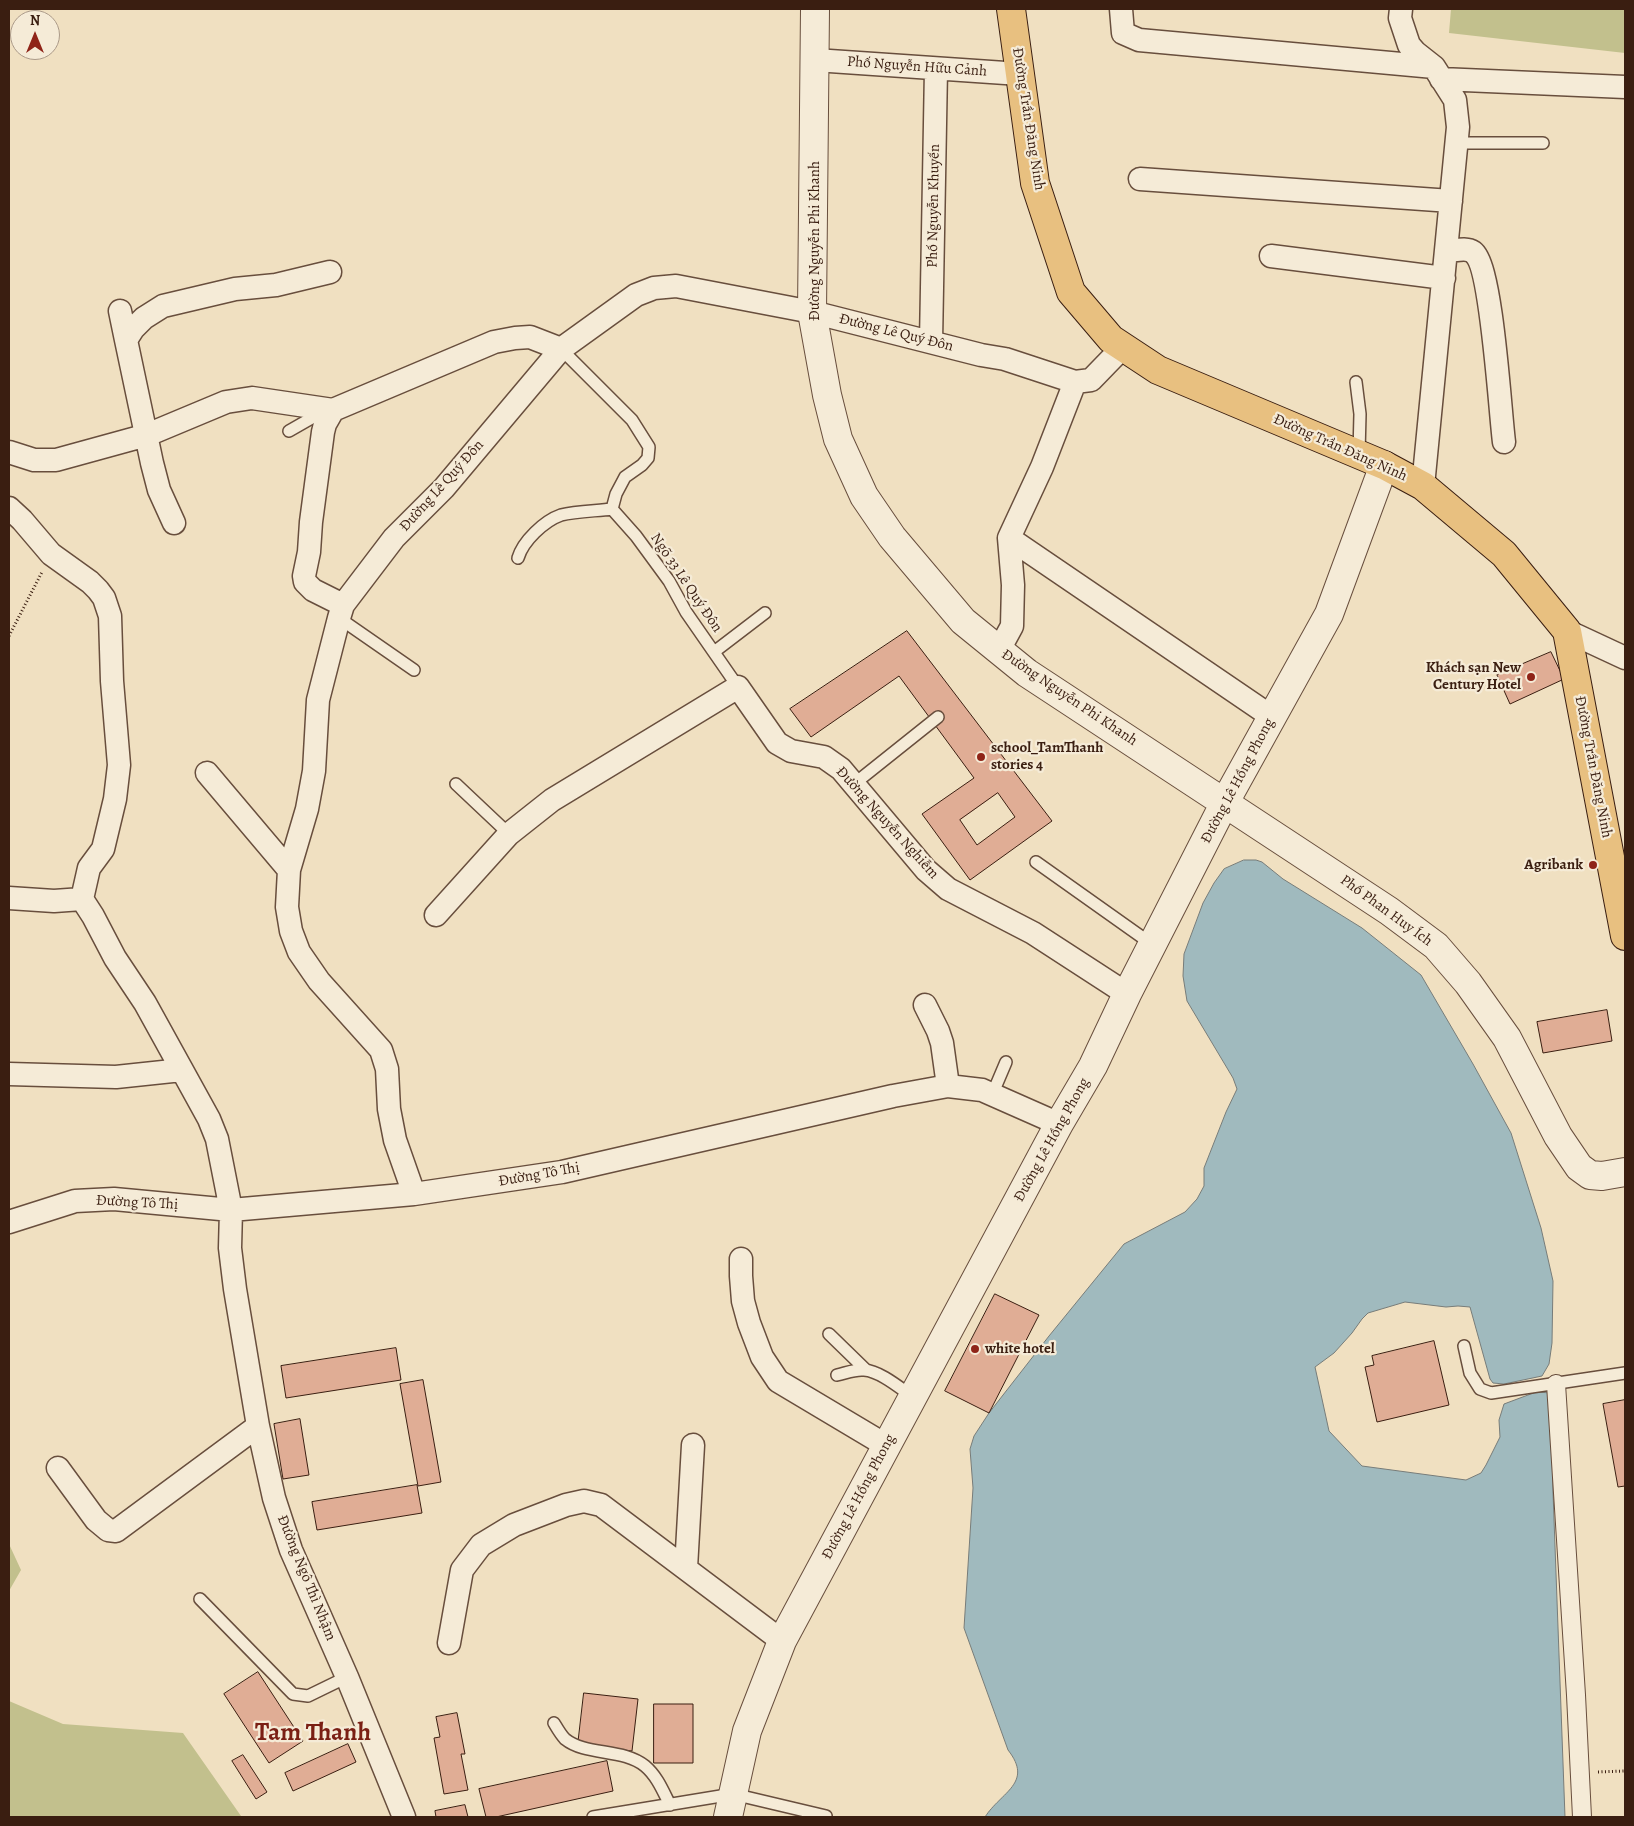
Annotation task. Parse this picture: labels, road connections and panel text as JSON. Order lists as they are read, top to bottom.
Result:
{
  "streets": {
    "main road": ["Đường Trần Đăng Ninh"],
    "street": [
      "Phố Nguyễn Hữu Cảnh",
      "Phố Nguyễn Khuyến",
      "Đường Nguyễn Phi Khanh",
      "Đường Lê Quý Đôn",
      "Đường Lê Hồng Phong",
      "Đường Nguyễn Nghiễm",
      "Phố Phan Huy Ích",
      "Đường Tô Thị",
      "Đường Ngô Thì Nhậm"
    ],
    "lane": ["Ngõ 33 Lê Quý Đôn"]
  },
  "crossings": [
    ["Phố Nguyễn Hữu Cảnh", "Đường Trần Đăng Ninh"],
    ["Phố Nguyễn Hữu Cảnh", "Phố Nguyễn Khuyến"],
    ["Phố Nguyễn Hữu Cảnh", "Đường Nguyễn Phi Khanh"],
    ["Đường Trần Đăng Ninh", "Đường Lê Hồng Phong"],
    ["Phố Nguyễn Khuyến", "Đường Lê Quý Đôn"],
    ["Đường Nguyễn Phi Khanh", "Đường Lê Quý Đôn"],
    ["Đường Nguyễn Phi Khanh", "Đường Lê Hồng Phong"],
    ["Đường Nguyễn Phi Khanh", "Phố Phan Huy Ích"],
    ["Đường Lê Quý Đôn", "Đường Tô Thị"],
    ["Ngõ 33 Lê Quý Đôn", "Đường Nguyễn Nghiễm"],
    ["Đường Lê Hồng Phong", "Đường Nguyễn Nghiễm"],
    ["Đường Lê Hồng Phong", "Phố Phan Huy Ích"],
    ["Đường Lê Hồng Phong", "Đường Tô Thị"],
    ["Đường Tô Thị", "Đường Ngô Thì Nhậm"]
  ],
  "districts": ["Tam Thanh"],
  "places": [
    "Khách sạn New Century Hotel",
    "school_TamThanh stories 4",
    "Agribank",
    "white hotel"
  ],
  "north": "top"
}
